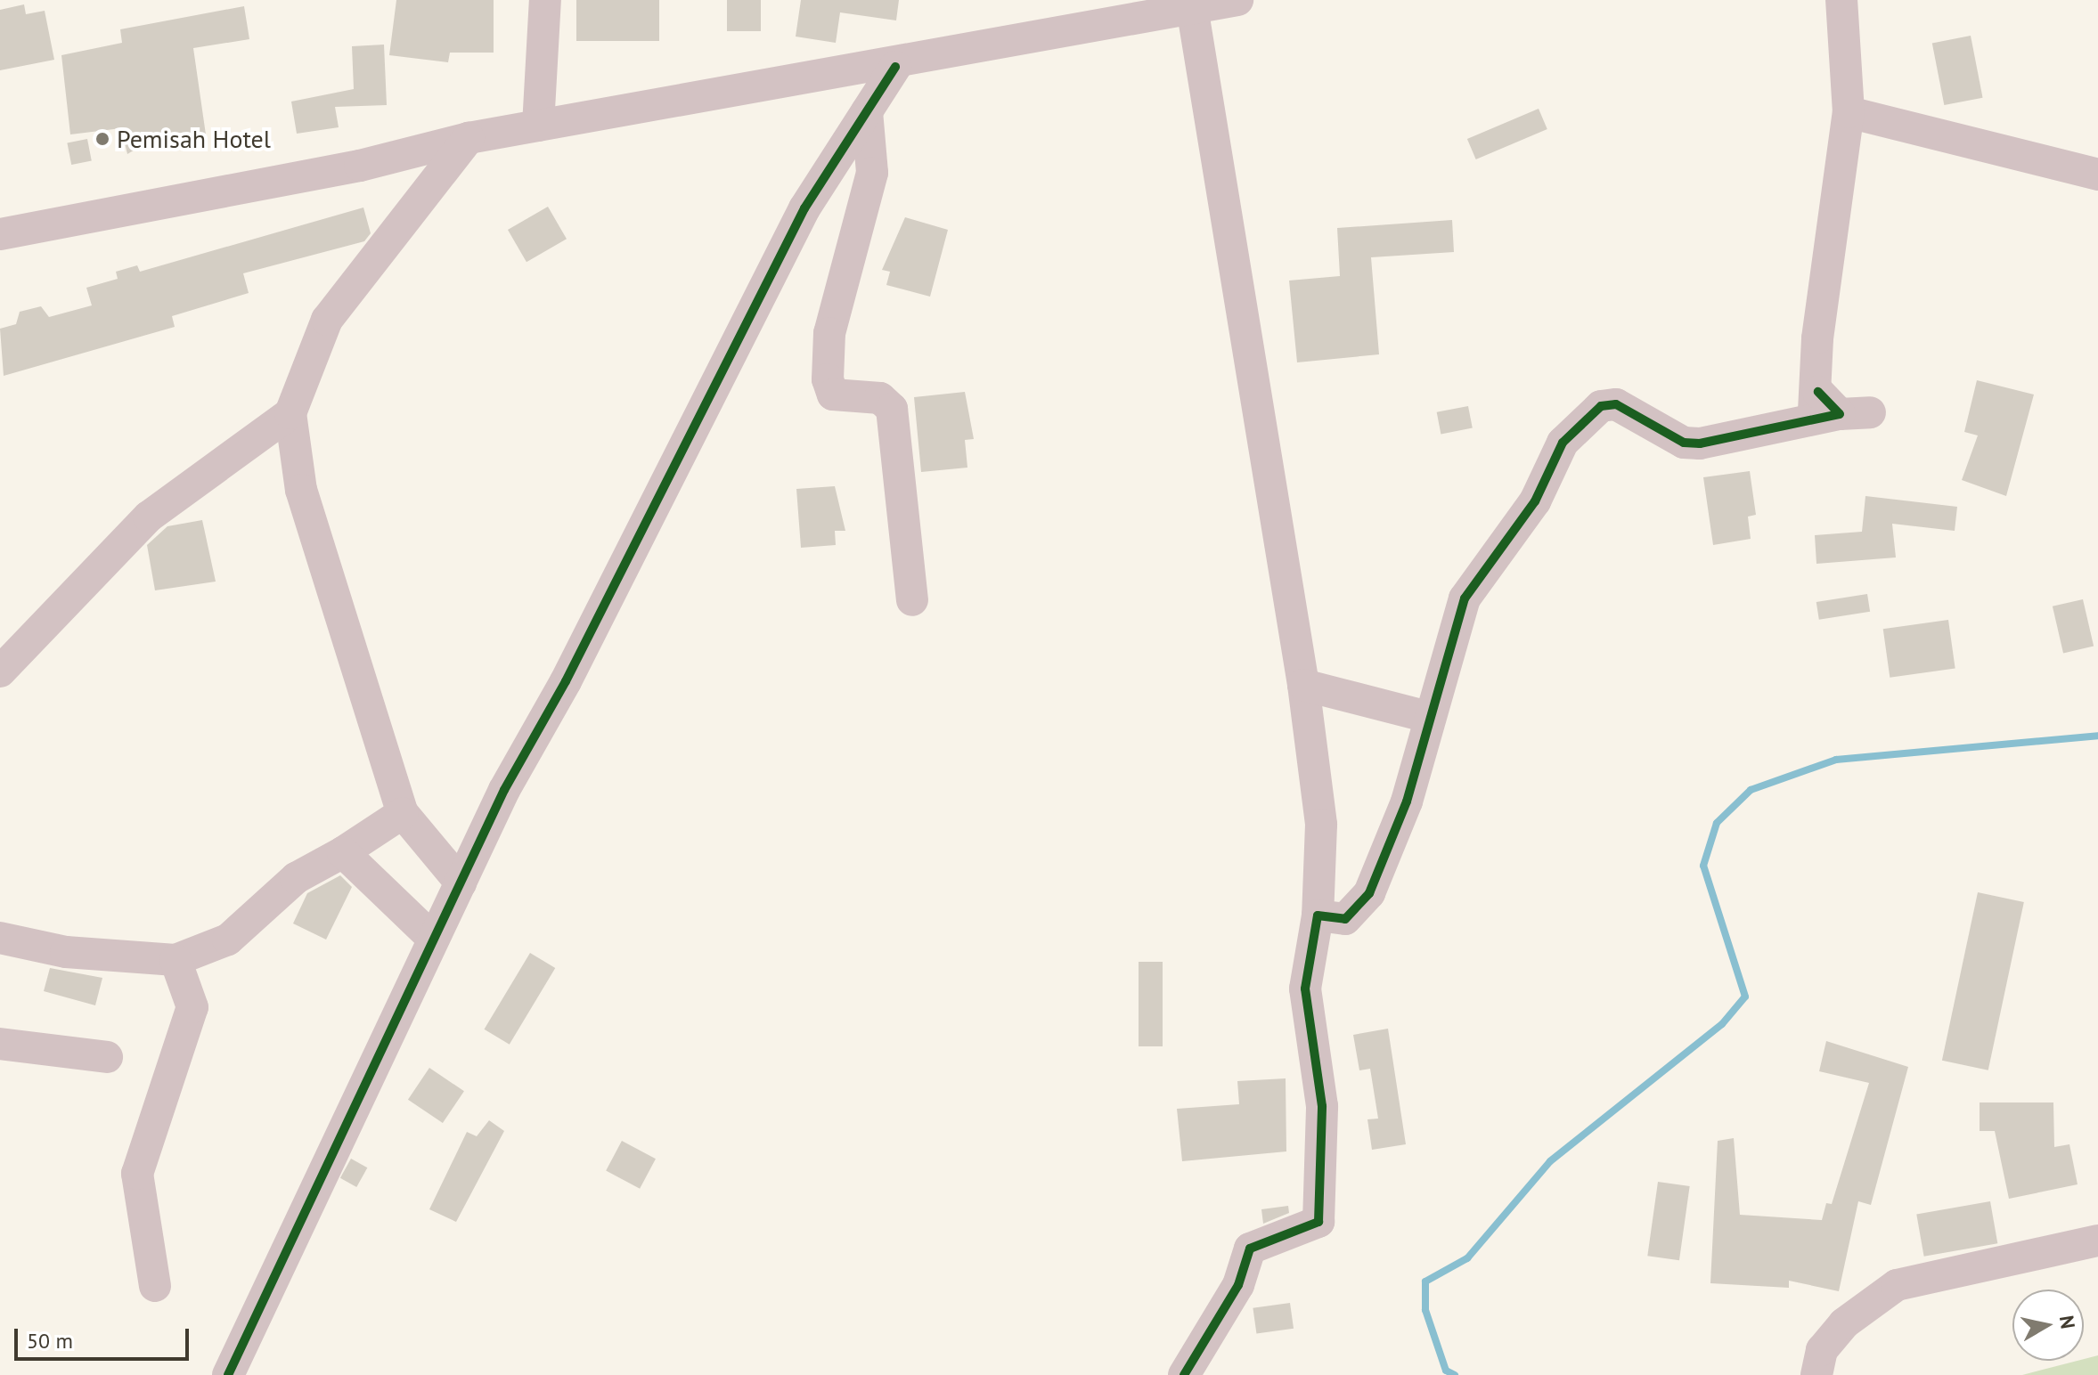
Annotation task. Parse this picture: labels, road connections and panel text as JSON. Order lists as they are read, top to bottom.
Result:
{
  "places": ["Pemisah Hotel"],
  "scale_bar": "50 m",
  "north": "right"
}
